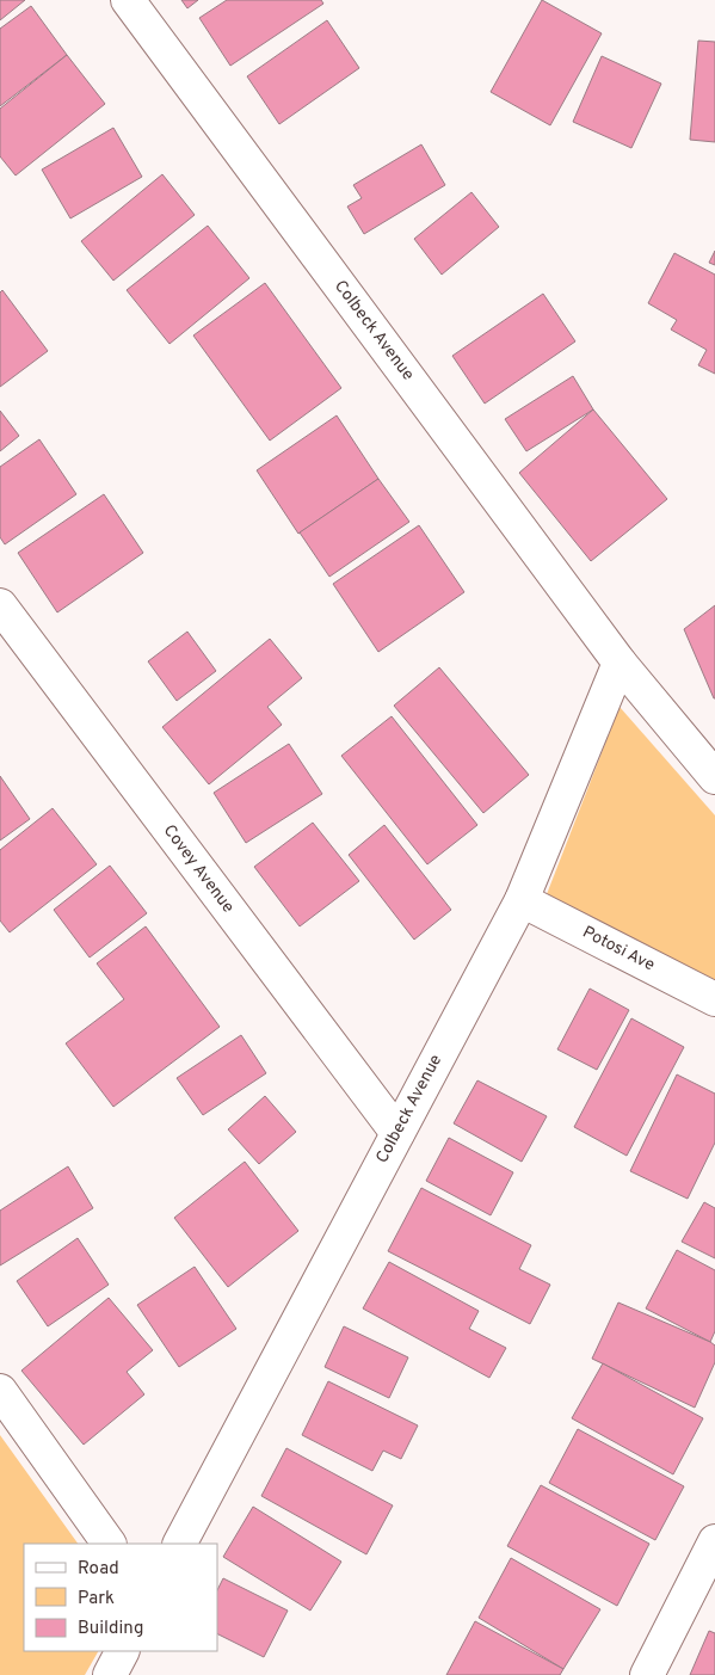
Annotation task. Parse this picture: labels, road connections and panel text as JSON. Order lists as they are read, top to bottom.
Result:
{
  "streets": {
    "street": ["Colbeck Avenue", "Covey Avenue", "Potosi Ave"]
  },
  "crossings": [
    ["Colbeck Avenue", "Covey Avenue"],
    ["Colbeck Avenue", "Potosi Ave"]
  ],
  "legend": ["Road", "Park", "Building"]
}
